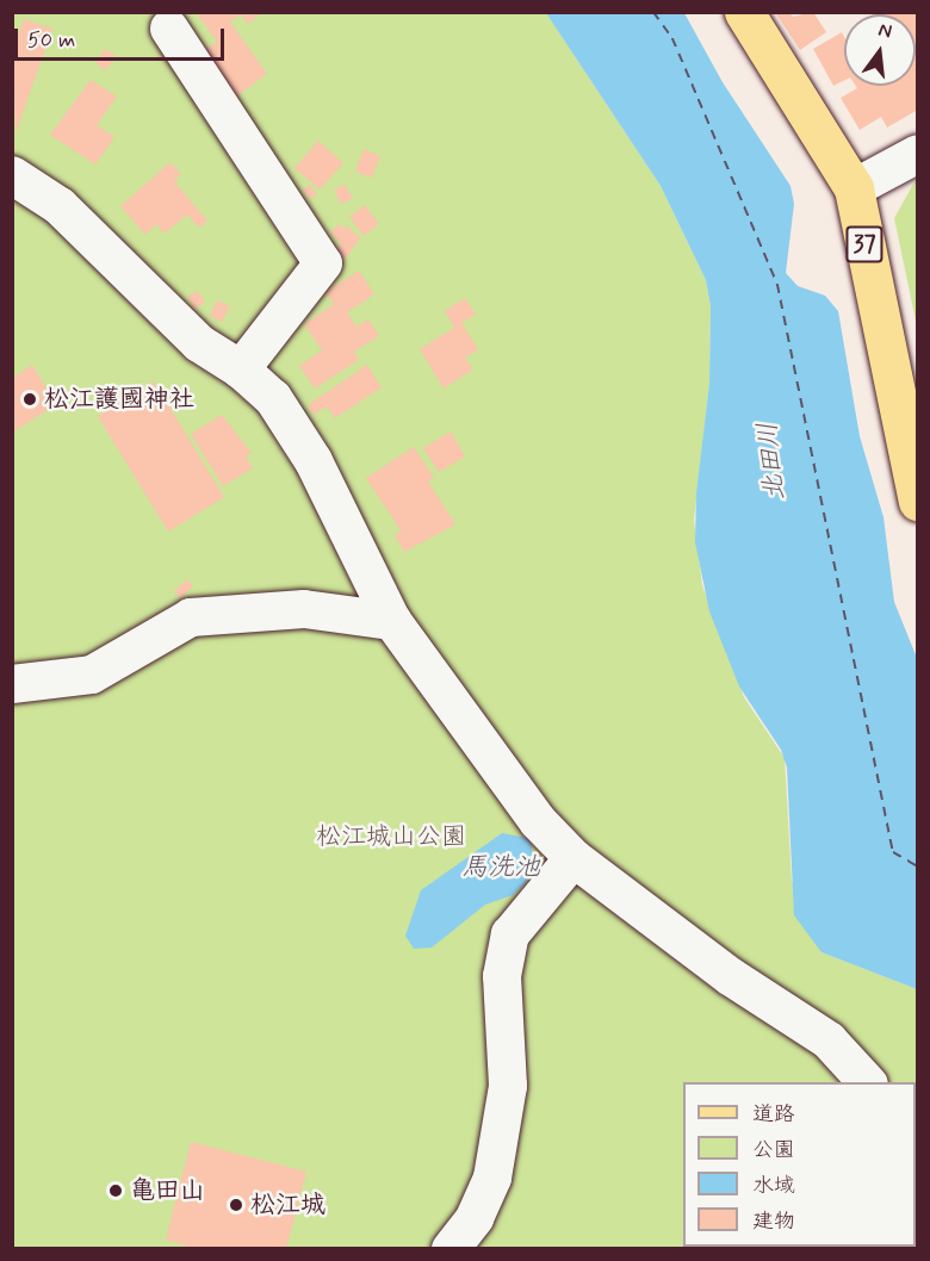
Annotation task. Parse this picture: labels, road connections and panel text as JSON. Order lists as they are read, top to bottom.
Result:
{
  "streets": {
    "main road": ["37"]
  },
  "water": ["北田川", "馬洗池"],
  "parks": ["松江城山公園"],
  "places": ["松江護國神社", "亀田山", "松江城"],
  "legend": [
    "道路",
    "公園",
    "水域",
    "建物"
  ],
  "scale_bar": "50 m",
  "north": "top"
}
